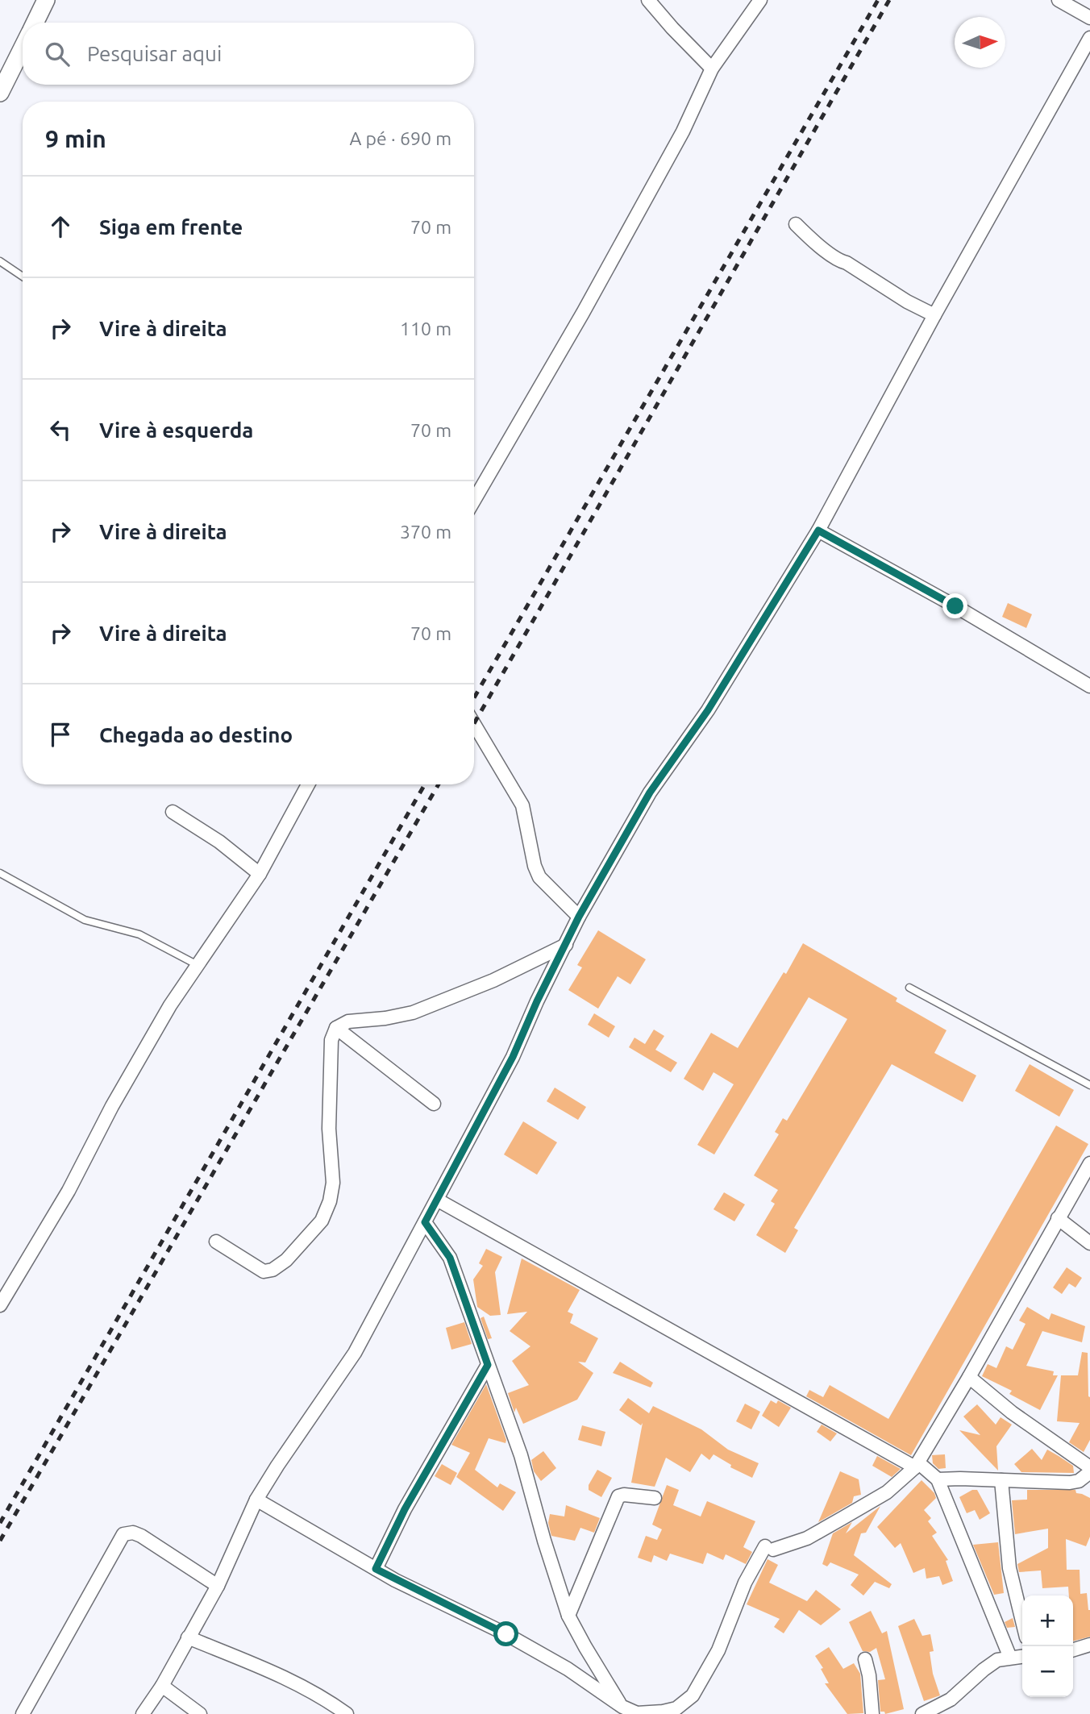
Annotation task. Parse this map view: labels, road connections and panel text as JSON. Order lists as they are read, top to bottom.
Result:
{
  "north": "right",
  "page": {
    "search": "Pesquisar aqui",
    "heading": ["9 min", "A pé · 690 m"],
    "list": [
      ["Siga em frente", "70 m"],
      ["Vire à direita", "110 m"],
      ["Vire à esquerda", "70 m"],
      ["Vire à direita", "370 m"],
      ["Vire à direita", "70 m"],
      "Chegada ao destino"
    ],
    "map_buttons": ["+", "−"]
  }
}
